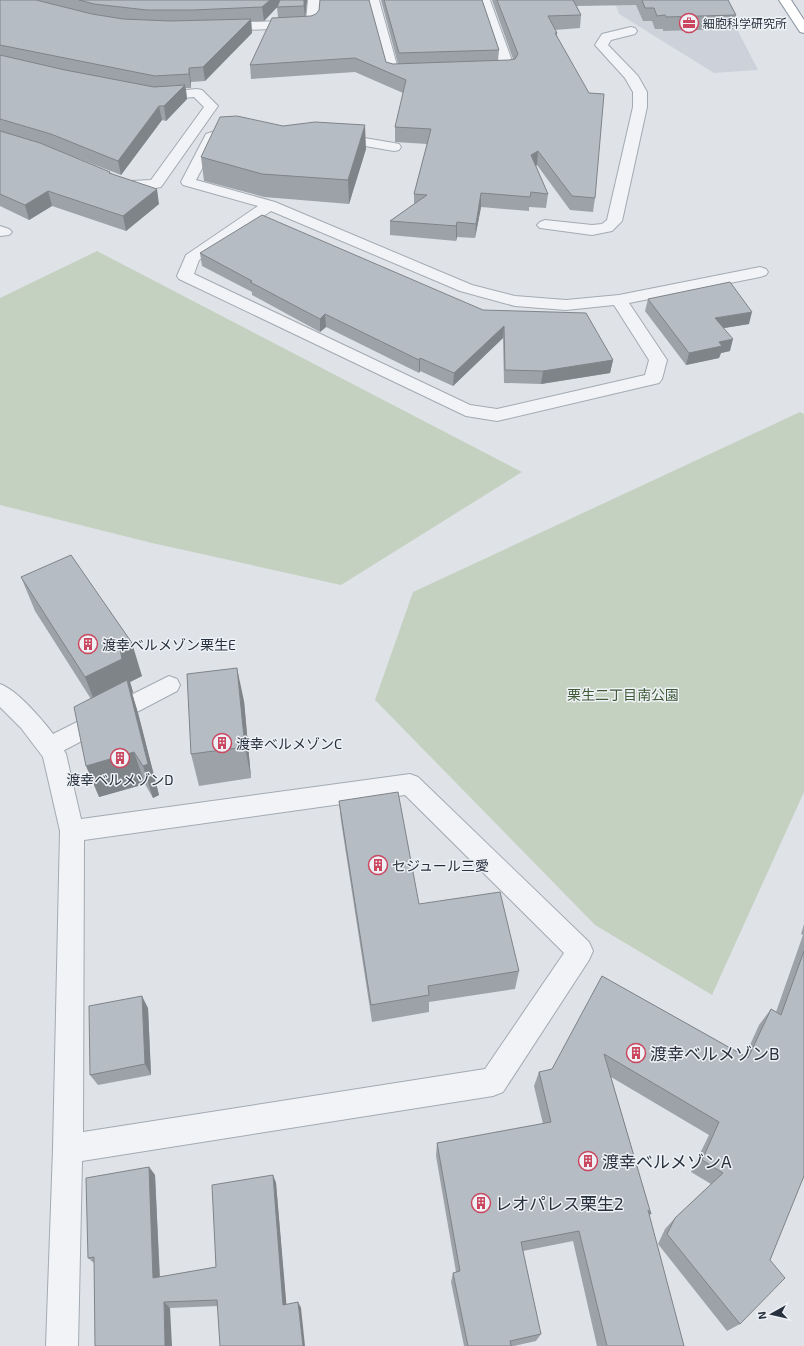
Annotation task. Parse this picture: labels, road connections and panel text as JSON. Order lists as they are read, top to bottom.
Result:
{
  "parks": ["栗生二丁目南公園"],
  "places": {
    "office": ["細胞科学研究所"],
    "building": [
      "渡幸ベルメゾン栗生E",
      "渡幸ベルメゾンC",
      "渡幸ベルメゾンD",
      "セジュール三愛",
      "渡幸ベルメゾンB",
      "渡幸ベルメゾンA",
      "レオパレス栗生2"
    ]
  },
  "north": "left"
}
